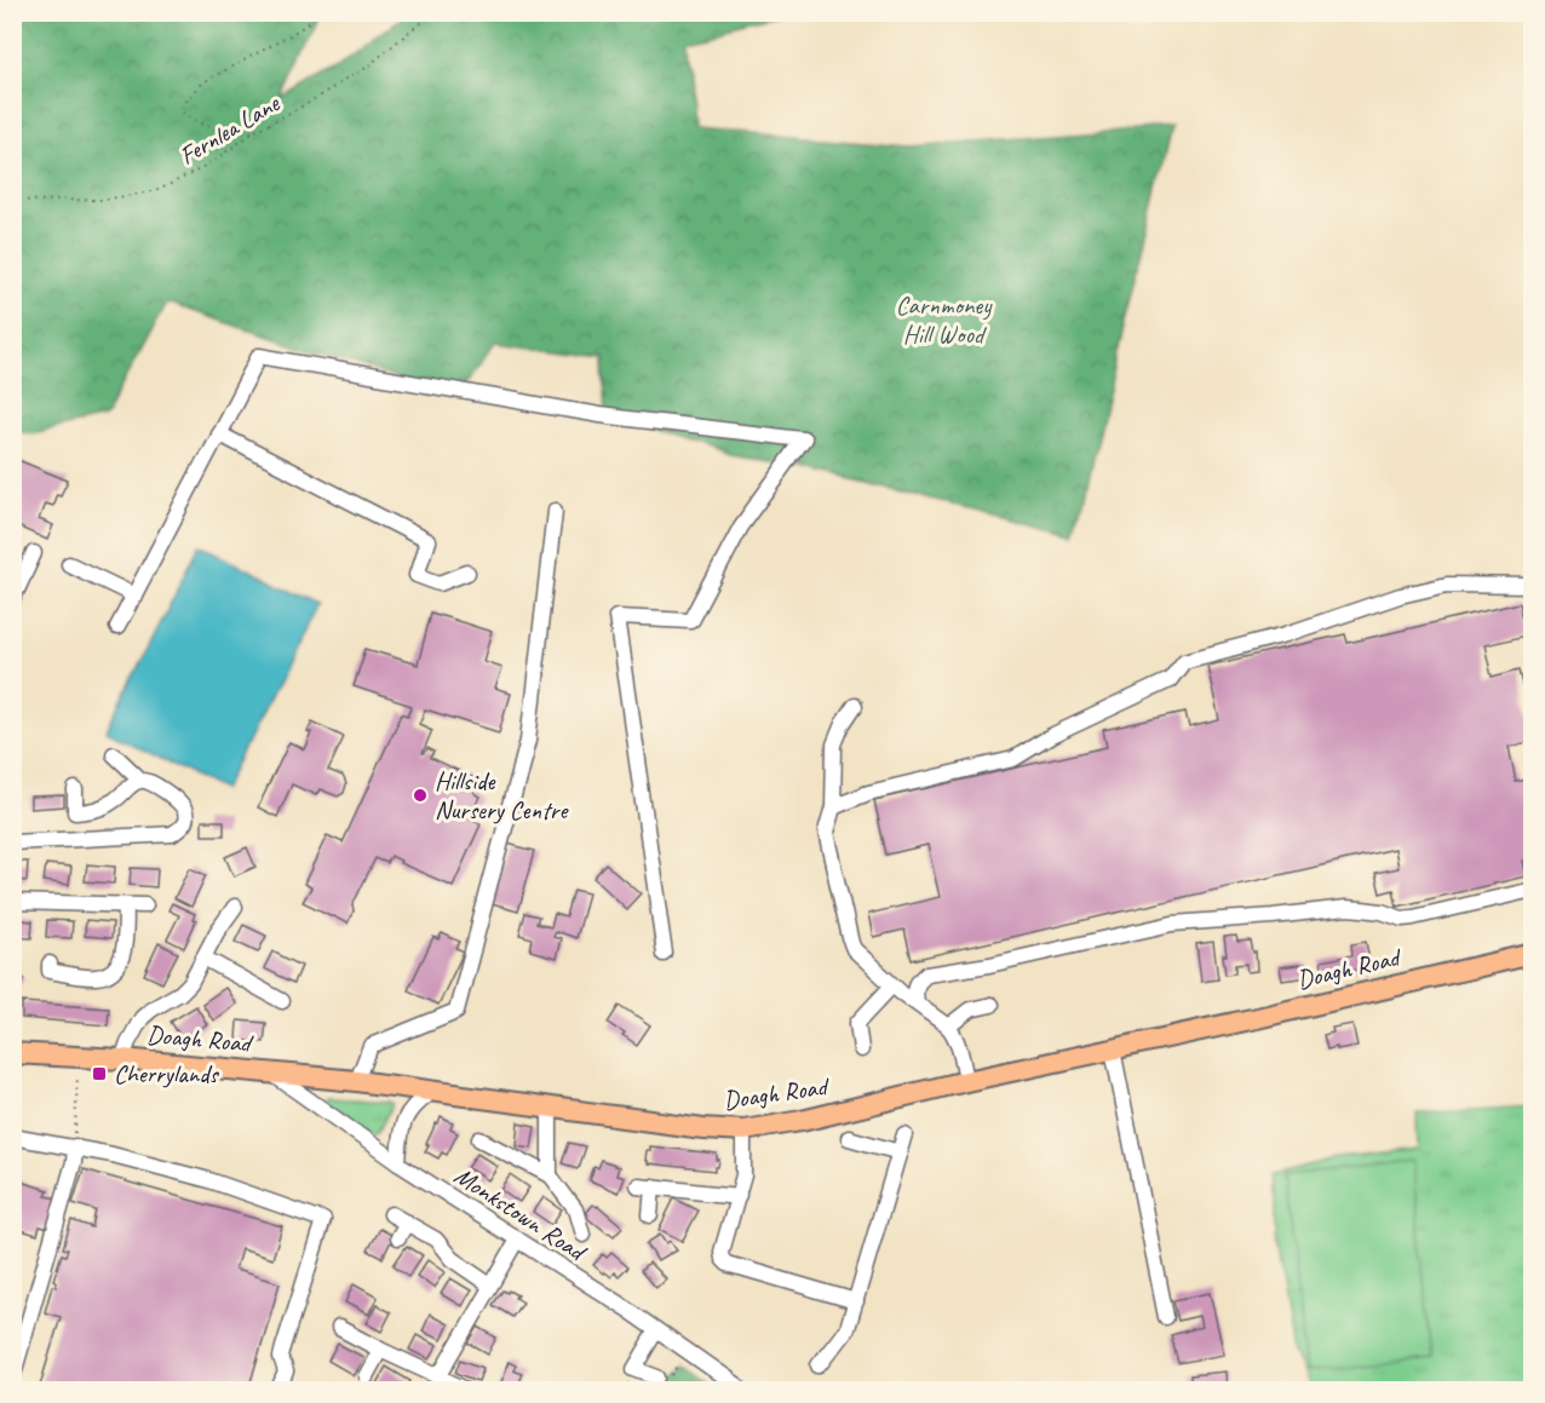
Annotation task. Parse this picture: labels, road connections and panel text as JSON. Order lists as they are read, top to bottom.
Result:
{
  "streets": {
    "main road": ["Doagh Road"],
    "street": ["Monkstown Road"],
    "path": ["Fernlea Lane"]
  },
  "crossings": [
    ["Doagh Road", "Monkstown Road"]
  ],
  "parks": ["Carnmoney Hill Wood"],
  "places": {
    "other": ["Hillside Nursery Centre"],
    "transit": ["Cherrylands"]
  }
}
